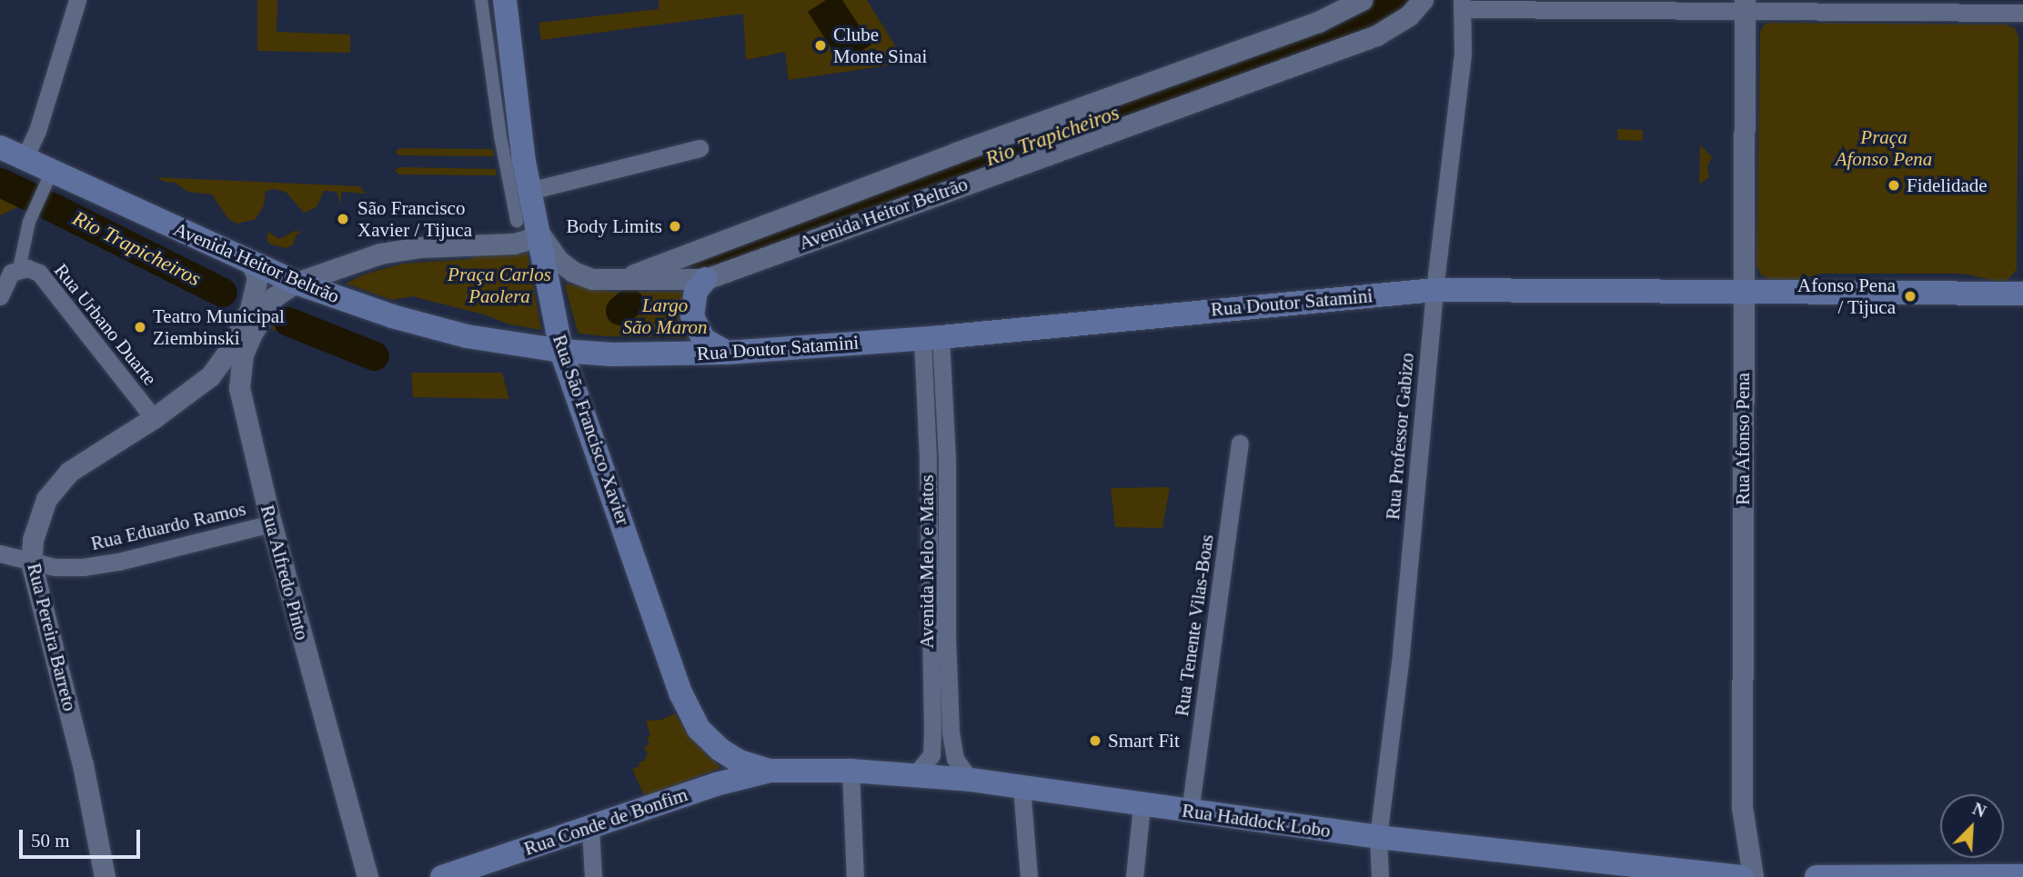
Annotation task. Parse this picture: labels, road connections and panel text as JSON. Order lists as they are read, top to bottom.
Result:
{
  "streets": {
    "main road": [
      "Avenida Heitor Beltrão",
      "Rua Doutor Satamini",
      "Rua São Francisco Xavier",
      "Rua Haddock Lobo",
      "Rua Conde de Bonfim"
    ],
    "street": [
      "Rua Urbano Duarte",
      "Rua Professor Gabizo",
      "Rua Afonso Pena",
      "Rua Eduardo Ramos",
      "Avenida Melo e Matos",
      "Rua Alfredo Pinto",
      "Rua Tenente Vilas-Boas",
      "Rua Pereira Barreto"
    ]
  },
  "crossings": [
    ["Avenida Heitor Beltrão", "Rua Doutor Satamini"],
    ["Avenida Heitor Beltrão", "Rua São Francisco Xavier"],
    ["Avenida Heitor Beltrão", "Rua Alfredo Pinto"],
    ["Avenida Heitor Beltrão", "Rua Pereira Barreto"],
    ["Rua Doutor Satamini", "Rua São Francisco Xavier"],
    ["Rua Doutor Satamini", "Rua Professor Gabizo"],
    ["Rua Doutor Satamini", "Rua Afonso Pena"],
    ["Rua Doutor Satamini", "Avenida Melo e Matos"],
    ["Rua Urbano Duarte", "Rua Pereira Barreto"],
    ["Rua São Francisco Xavier", "Rua Alfredo Pinto"],
    ["Rua São Francisco Xavier", "Rua Haddock Lobo"],
    ["Rua São Francisco Xavier", "Rua Conde de Bonfim"],
    ["Rua Professor Gabizo", "Rua Haddock Lobo"],
    ["Rua Eduardo Ramos", "Rua Alfredo Pinto"],
    ["Rua Eduardo Ramos", "Rua Pereira Barreto"],
    ["Avenida Melo e Matos", "Rua Haddock Lobo"],
    ["Rua Tenente Vilas-Boas", "Rua Haddock Lobo"],
    ["Rua Haddock Lobo", "Rua Conde de Bonfim"]
  ],
  "water": ["Rio Trapicheiros"],
  "parks": ["Praça Afonso Pena", "Praça Carlos Paolera", "Largo São Maron"],
  "places": [
    "Clube Monte Sinai",
    "Fidelidade",
    "São Francisco Xavier / Tijuca",
    "Body Limits",
    "Afonso Pena / Tijuca",
    "Teatro Municipal Ziembinski",
    "Smart Fit"
  ],
  "scale_bar": "50 m",
  "north": "top right"
}
